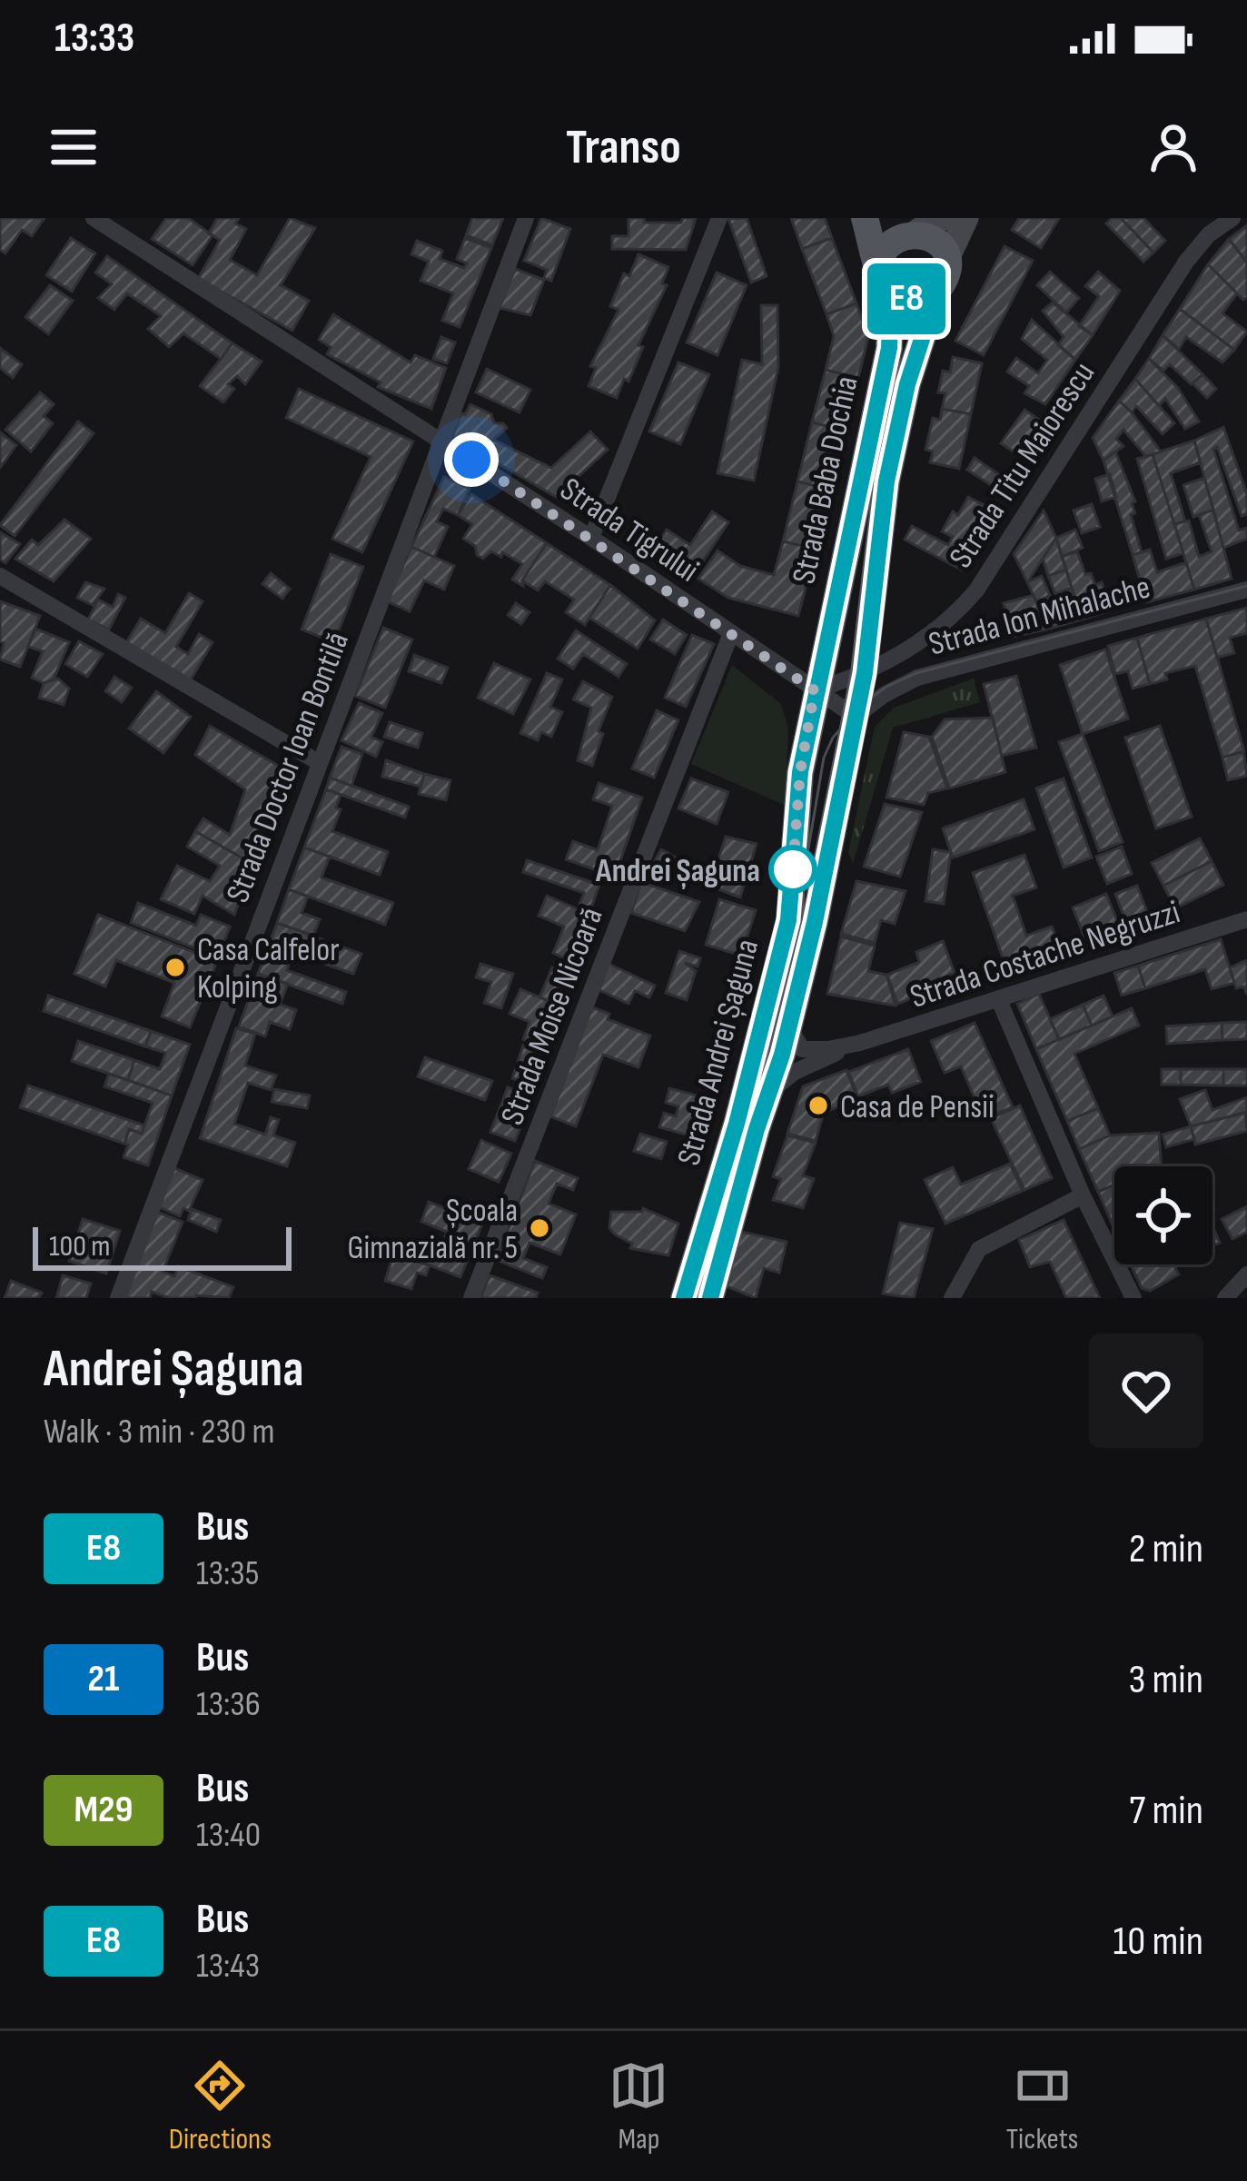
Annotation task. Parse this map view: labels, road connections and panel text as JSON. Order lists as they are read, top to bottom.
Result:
{
  "streets": {
    "main road": ["Strada Baba Dochia", "Strada Andrei Șaguna"],
    "street": [
      "Strada Titu Maiorescu",
      "Strada Tigrului",
      "Strada Ion Mihalache",
      "Strada Doctor Ioan Bontilă",
      "Strada Costache Negruzzi",
      "Strada Moise Nicoară"
    ]
  },
  "crossings": [
    ["Strada Titu Maiorescu", "Strada Baba Dochia"],
    ["Strada Titu Maiorescu", "Strada Tigrului"],
    ["Strada Titu Maiorescu", "Strada Andrei Șaguna"],
    ["Strada Baba Dochia", "Strada Tigrului"],
    ["Strada Baba Dochia", "Strada Andrei Șaguna"],
    ["Strada Tigrului", "Strada Ion Mihalache"],
    ["Strada Tigrului", "Strada Doctor Ioan Bontilă"],
    ["Strada Tigrului", "Strada Moise Nicoară"],
    ["Strada Tigrului", "Strada Andrei Șaguna"],
    ["Strada Ion Mihalache", "Strada Andrei Șaguna"],
    ["Strada Costache Negruzzi", "Strada Andrei Șaguna"]
  ],
  "places": [
    "Andrei Șaguna",
    "Casa Calfelor Kolping",
    "Casa de Pensii",
    "Școala Gimnazială nr. 5"
  ],
  "lines": ["bus line E8"],
  "scale_bar": "100 m",
  "page": {
    "status": "13:33",
    "header": "Transo",
    "on_map": "E8",
    "scale": "100 m",
    "heading": ["Andrei Șaguna", "Walk · 3 min · 230 m"],
    "list": [
      {
        "mark": "E8",
        "name": "Bus",
        "note": "13:35",
        "value": "2 min"
      },
      {
        "mark": "21",
        "name": "Bus",
        "note": "13:36",
        "value": "3 min"
      },
      {
        "mark": "M29",
        "name": "Bus",
        "note": "13:40",
        "value": "7 min"
      },
      {
        "mark": "E8",
        "name": "Bus",
        "note": "13:43",
        "value": "10 min"
      }
    ],
    "tabs": ["Directions", "Map", "Tickets"]
  }
}
